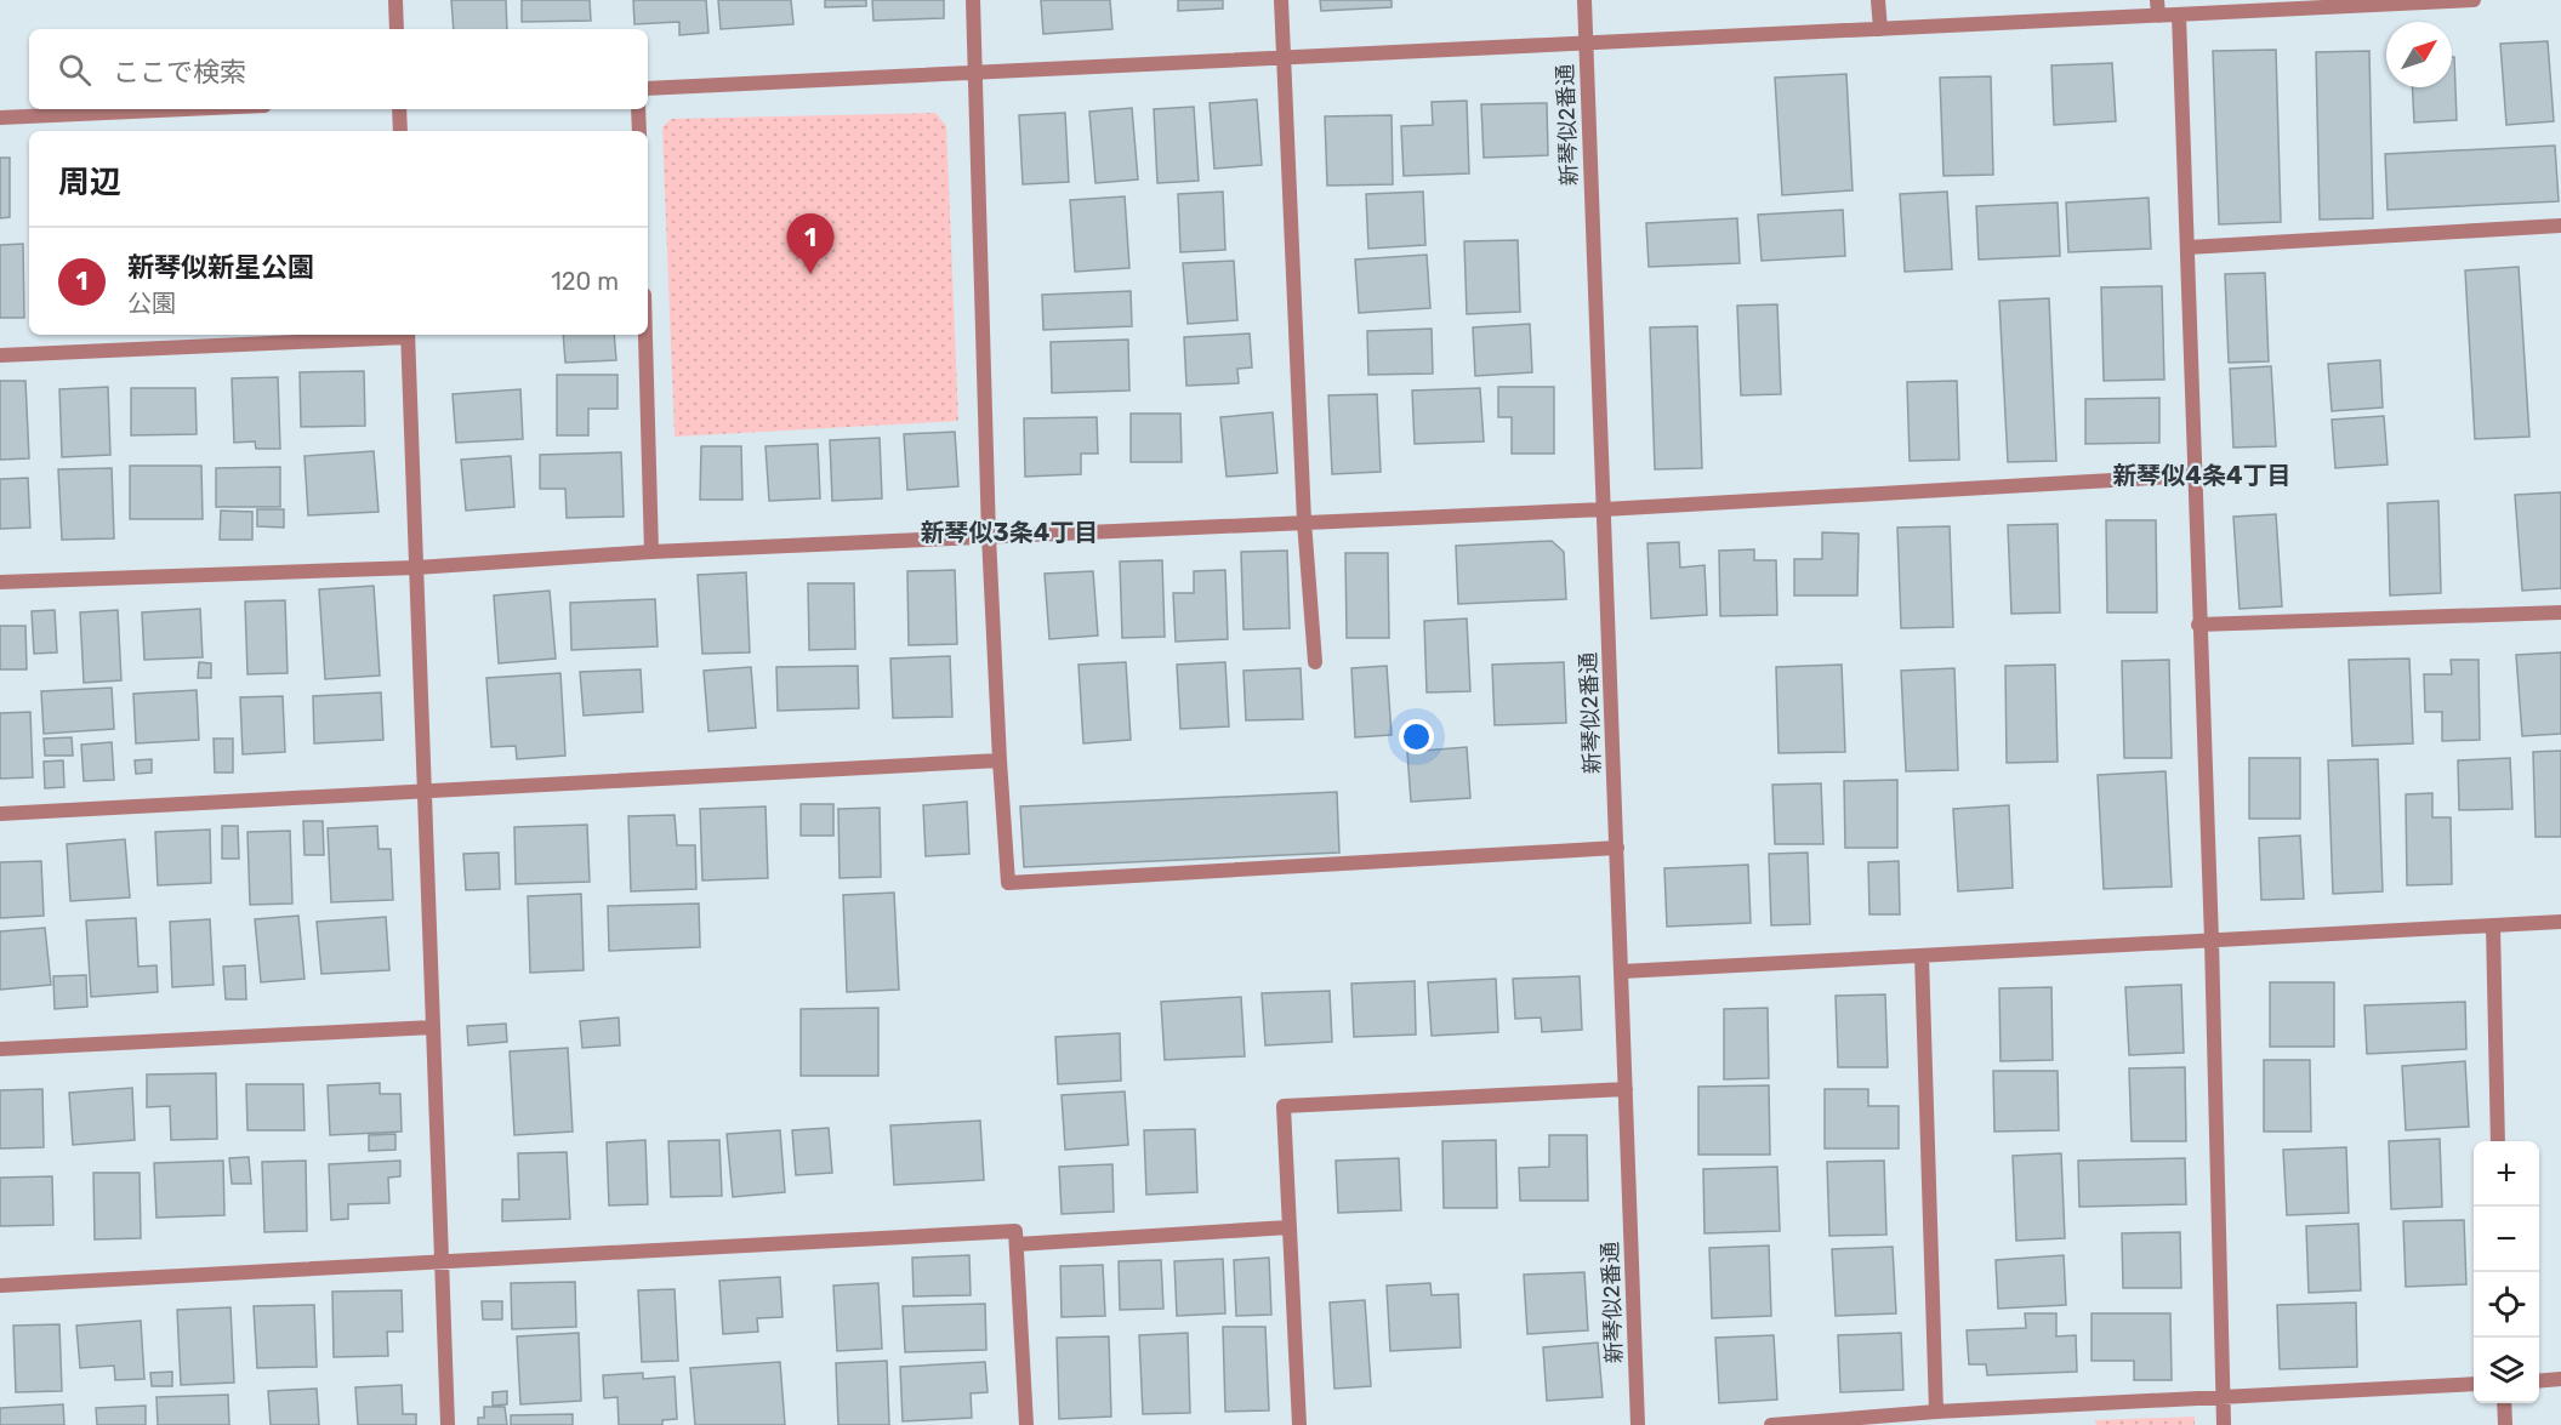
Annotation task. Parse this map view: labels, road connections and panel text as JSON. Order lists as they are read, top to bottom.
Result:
{
  "streets": {
    "street": ["新琴似2番通"]
  },
  "districts": ["新琴似4条4丁目", "新琴似3条4丁目"],
  "north": "top right",
  "page": {
    "search": "ここで検索",
    "heading": "周辺",
    "pins": "1",
    "list": [
      {
        "mark": "1",
        "name": "新琴似新星公園",
        "note": "公園",
        "value": "120 m"
      }
    ],
    "map_buttons": ["+", "−"]
  }
}
